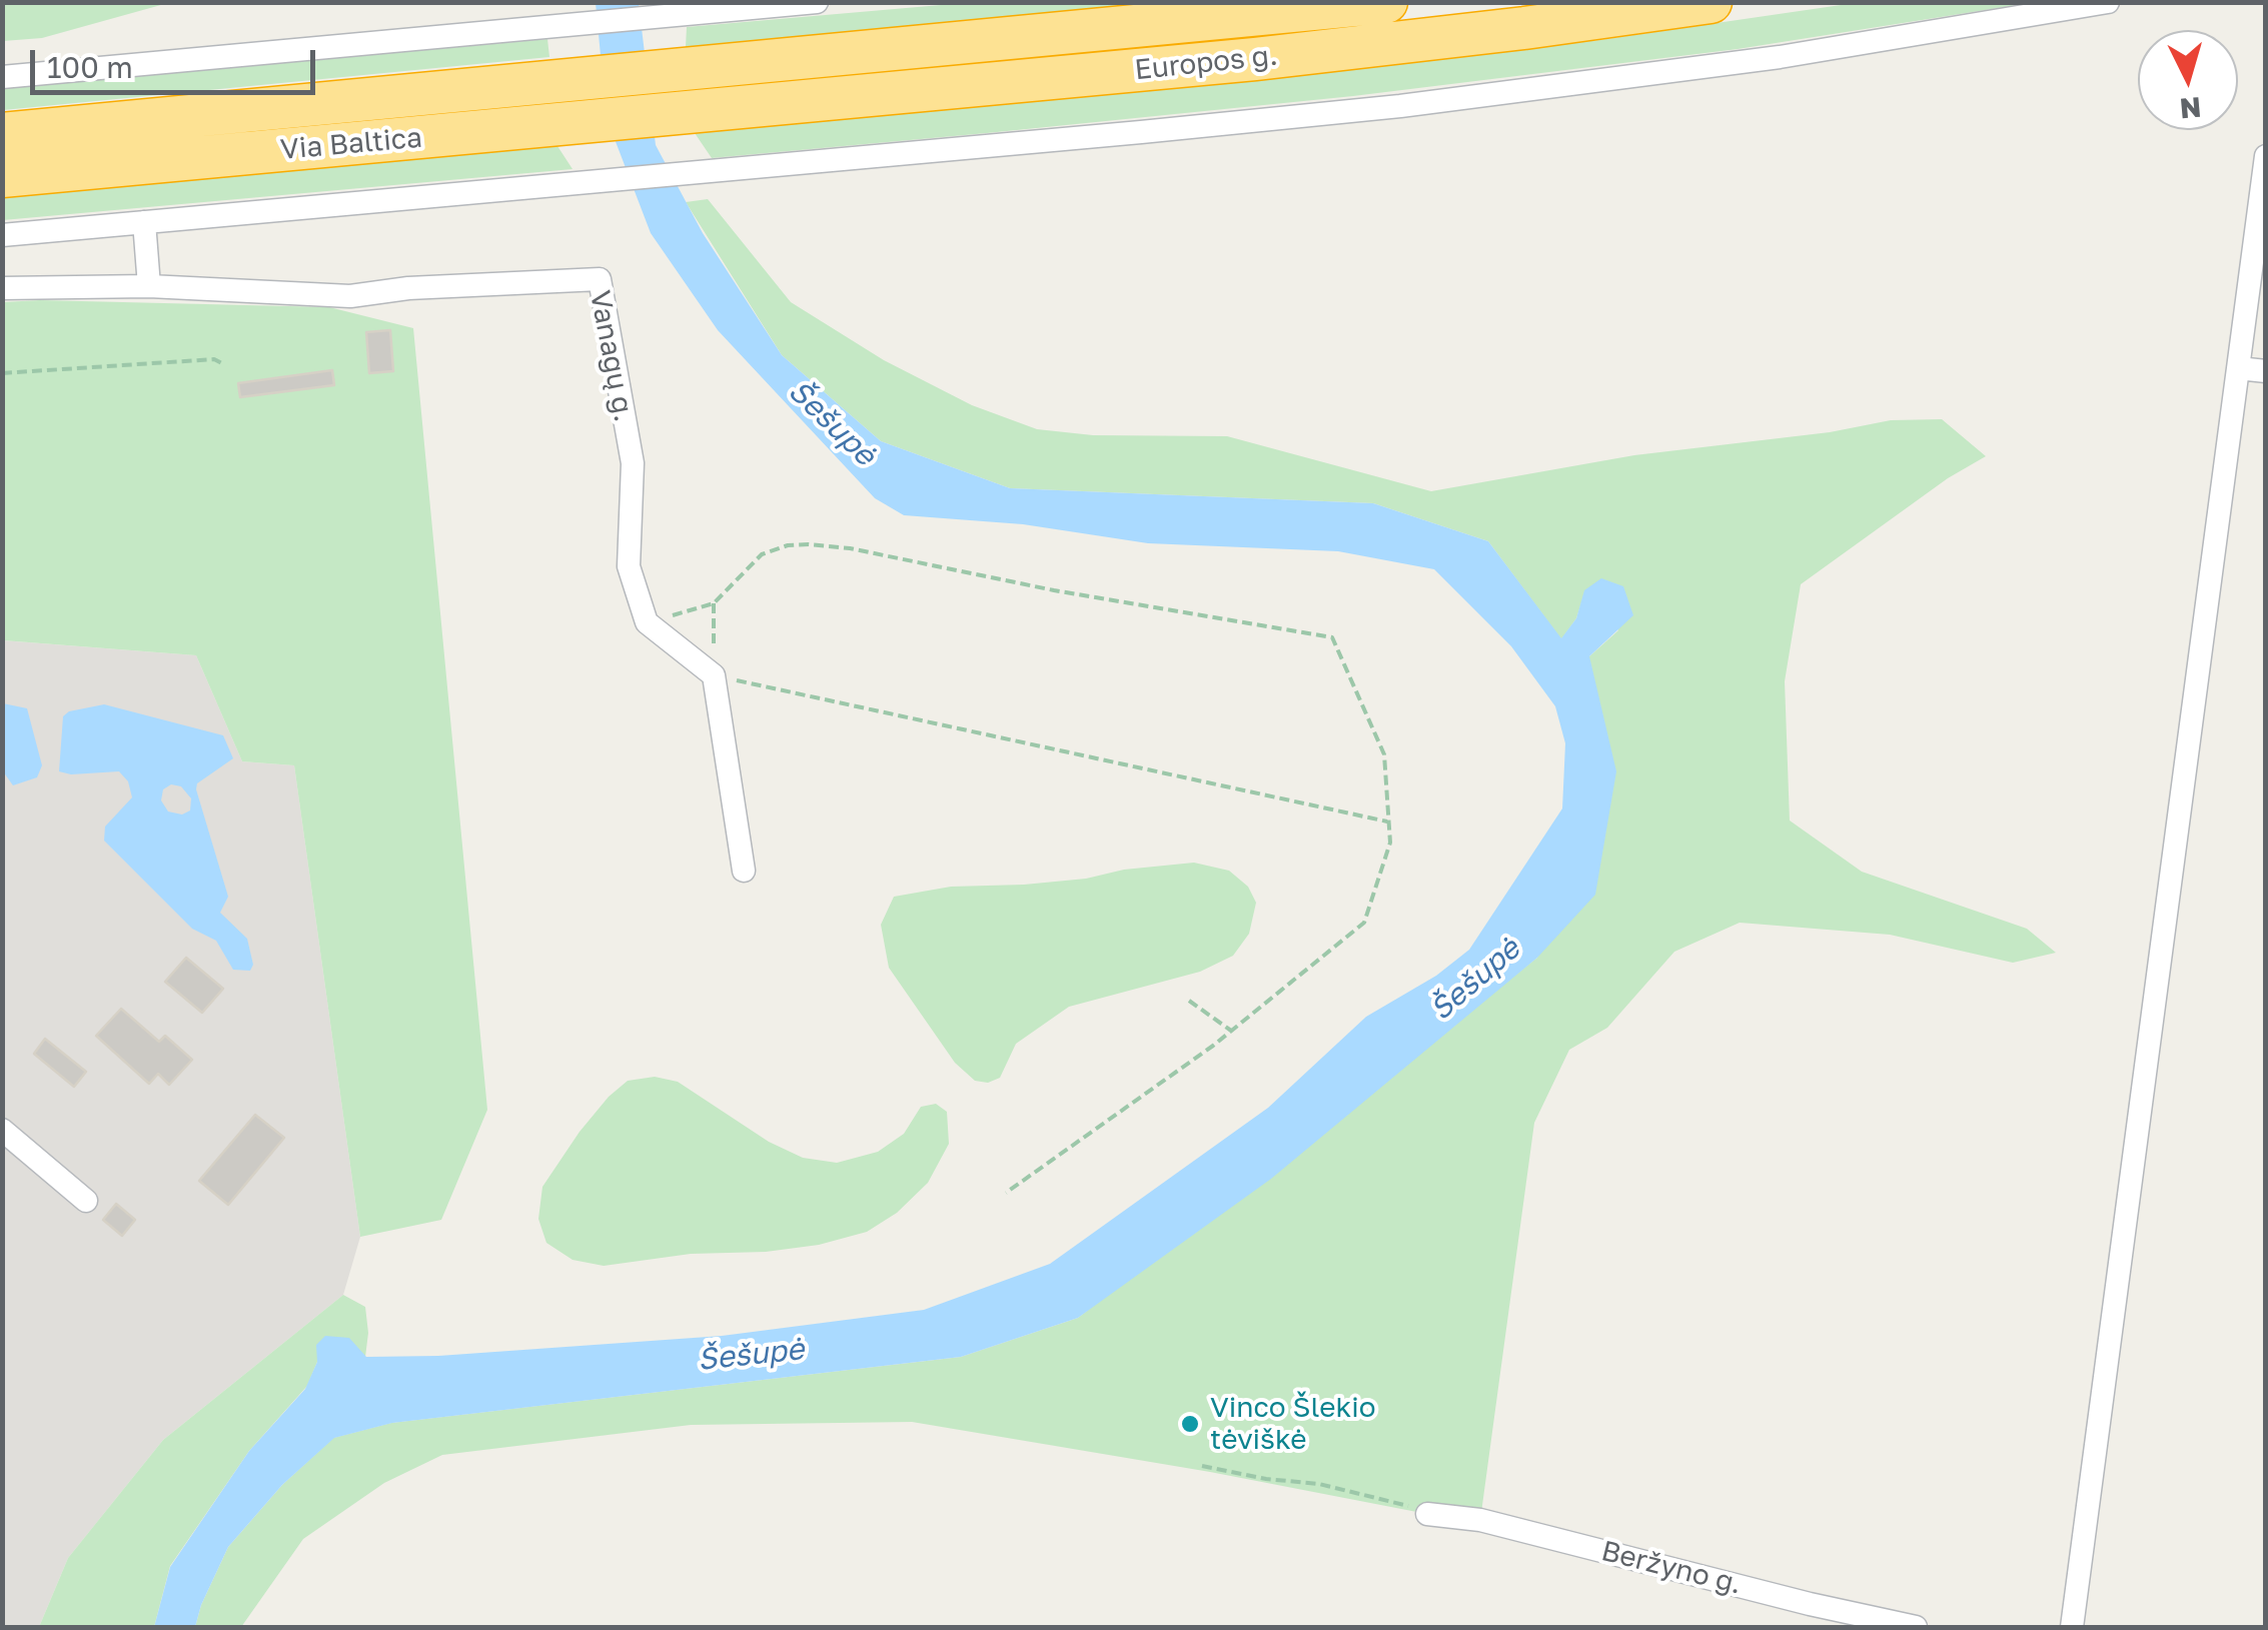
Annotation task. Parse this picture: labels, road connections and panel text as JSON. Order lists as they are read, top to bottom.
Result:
{
  "streets": {
    "highway": ["Europos g.", "Via Baltica"],
    "street": ["Vanagų g.", "Beržyno g."]
  },
  "crossings": [
    ["Europos g.", "Via Baltica"]
  ],
  "water": ["Šešupė"],
  "places": ["Vinco Šlekio tėviškė"],
  "scale_bar": "100 m",
  "north": "bottom"
}
